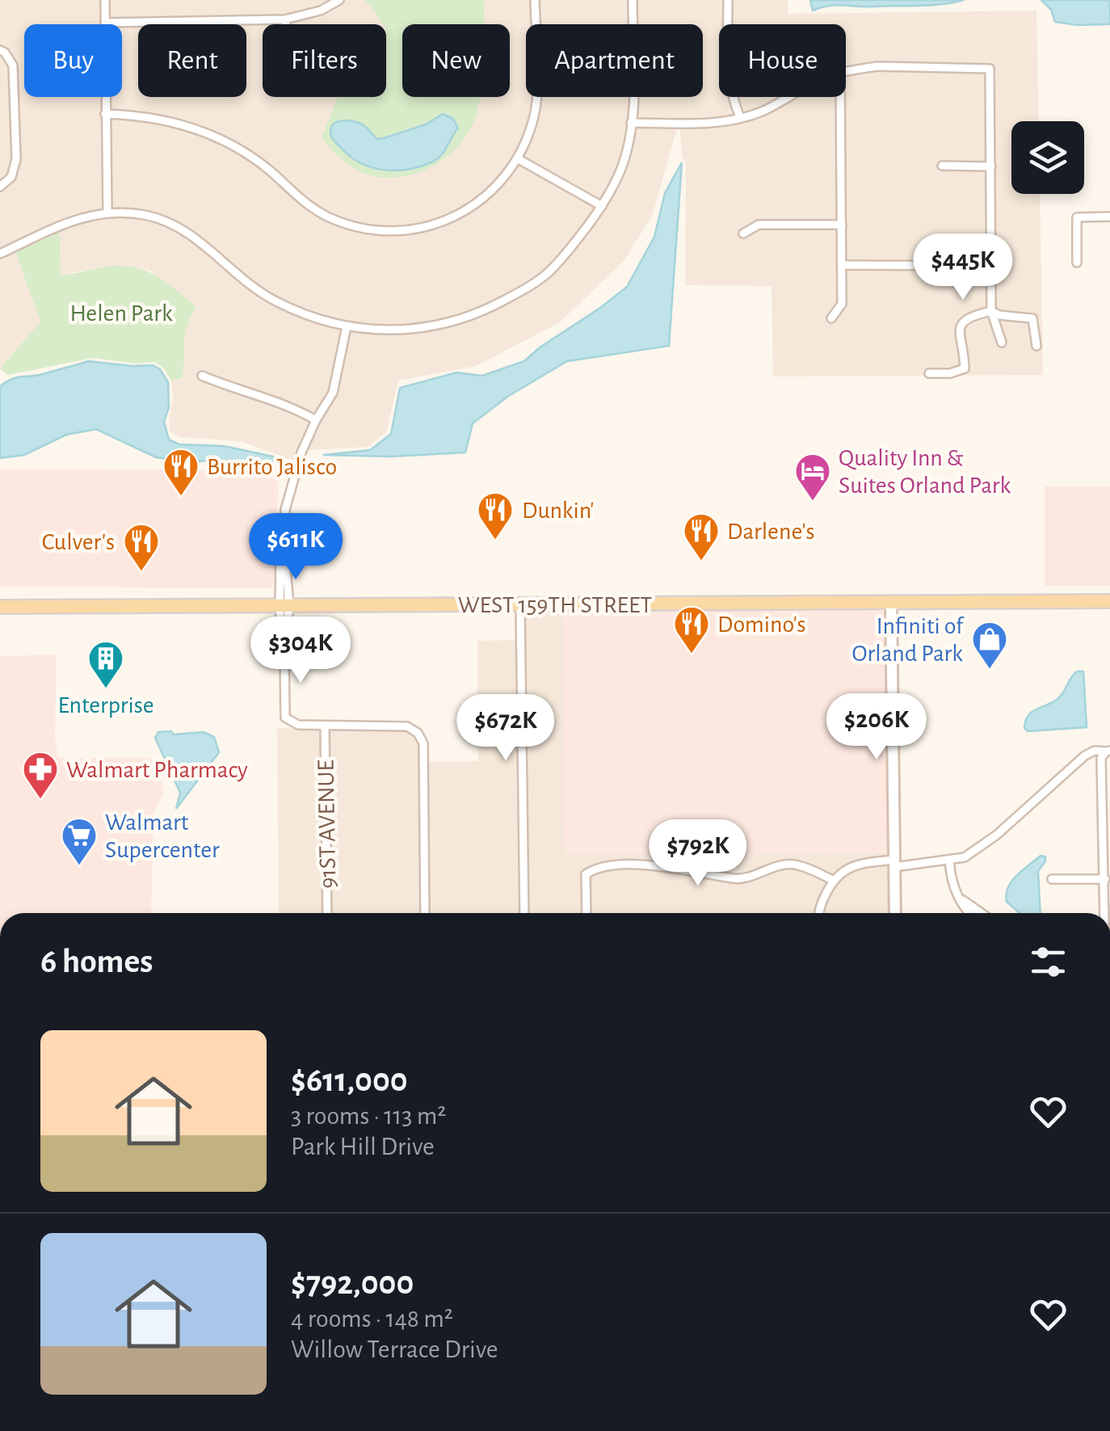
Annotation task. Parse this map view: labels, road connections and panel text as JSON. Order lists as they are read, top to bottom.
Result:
{
  "streets": {
    "main road": ["WEST 159TH STREET"],
    "street": ["91ST AVENUE"]
  },
  "parks": ["Helen Park"],
  "places": {
    "restaurant": [
      "Burrito Jalisco",
      "Dunkin'",
      "Darlene's",
      "Culver's",
      "Domino's"
    ],
    "hotel": ["Quality Inn & Suites Orland Park"],
    "shop": ["Infiniti of Orland Park"],
    "building": ["Enterprise"],
    "pharmacy": ["Walmart Pharmacy"],
    "supermarket": ["Walmart Supercenter"]
  },
  "page": {
    "chip": [
      "Buy",
      "Rent",
      "Filters",
      "New",
      "Apartment",
      "House"
    ],
    "price": [
      "$445K",
      "$611K",
      "$304K",
      "$206K",
      "$672K",
      "$792K"
    ],
    "heading": "6 homes",
    "list": [
      {
        "name": "$611,000",
        "note": "3 rooms · 113 m² · Park Hill Drive"
      },
      {
        "name": "$792,000",
        "note": "4 rooms · 148 m² · Willow Terrace Drive"
      }
    ]
  }
}
